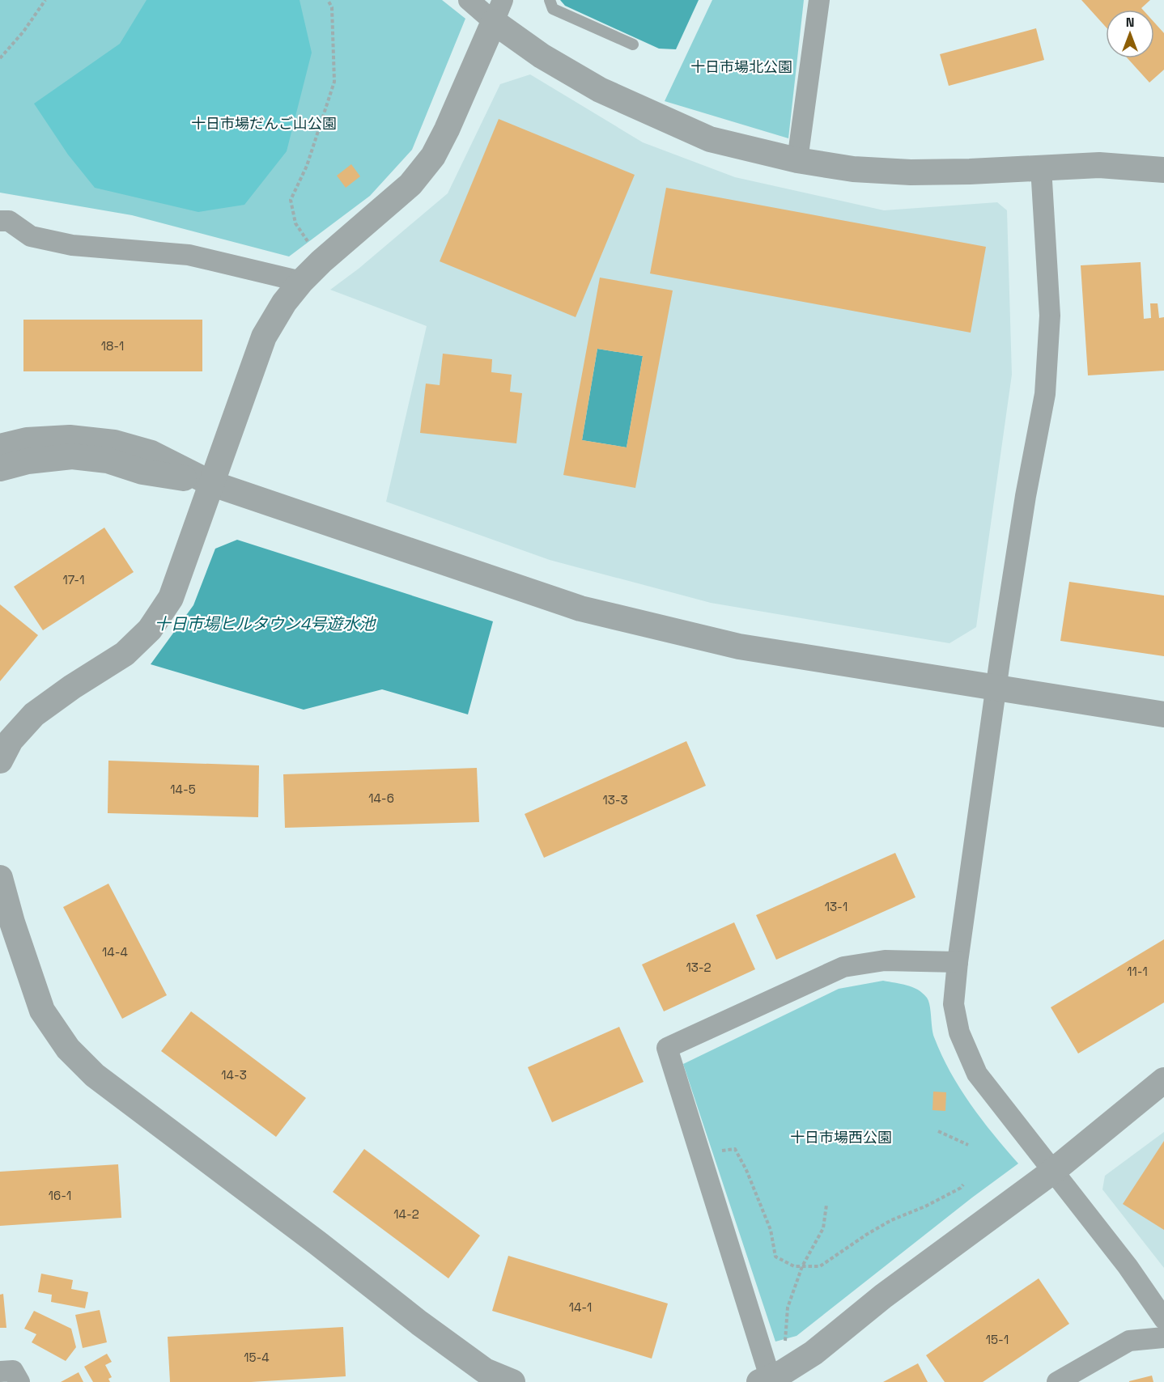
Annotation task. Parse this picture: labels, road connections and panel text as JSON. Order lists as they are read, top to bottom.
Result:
{
  "water": ["十日市場ヒルタウン4号遊水池"],
  "parks": ["十日市場北公園", "十日市場だんご山公園", "十日市場西公園"],
  "house_numbers": [
    "18-1",
    "17-1",
    "14-5",
    "14-6",
    "13-3",
    "13-1",
    "14-4",
    "13-2",
    "11-1",
    "14-3",
    "16-1",
    "14-2",
    "14-1",
    "15-1",
    "15-4"
  ],
  "north": "top"
}
